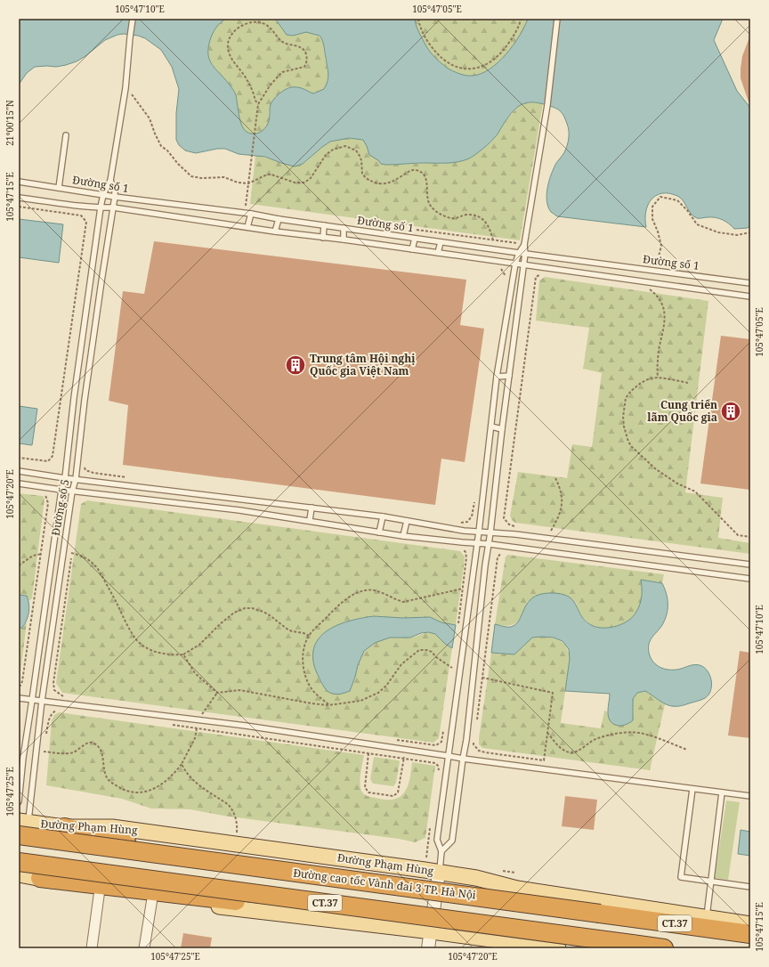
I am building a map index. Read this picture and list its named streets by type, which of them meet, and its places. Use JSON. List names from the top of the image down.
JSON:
{
  "streets": {
    "highway": ["Đường cao tốc Vành đai 3 TP. Hà Nội", "CT.37"],
    "main road": ["Đường Phạm Hùng"],
    "lane": ["Đường số 1", "Đường số 5"]
  },
  "crossings": [
    ["Đường số 1", "Đường số 5"],
    ["Đường số 5", "Đường Phạm Hùng"],
    ["Đường số 5", "Đường cao tốc Vành đai 3 TP. Hà Nội"],
    ["Đường Phạm Hùng", "Đường cao tốc Vành đai 3 TP. Hà Nội"]
  ],
  "places": {
    "building": ["Trung tâm Hội nghị Quốc gia Việt Nam", "Cung triển lãm Quốc gia"]
  },
  "coordinates": [
    "105°47'10\"E",
    "105°47'05\"E",
    "21°00'15\"N",
    "105°47'15\"E",
    "105°47'20\"E",
    "105°47'25\"E"
  ]
}
